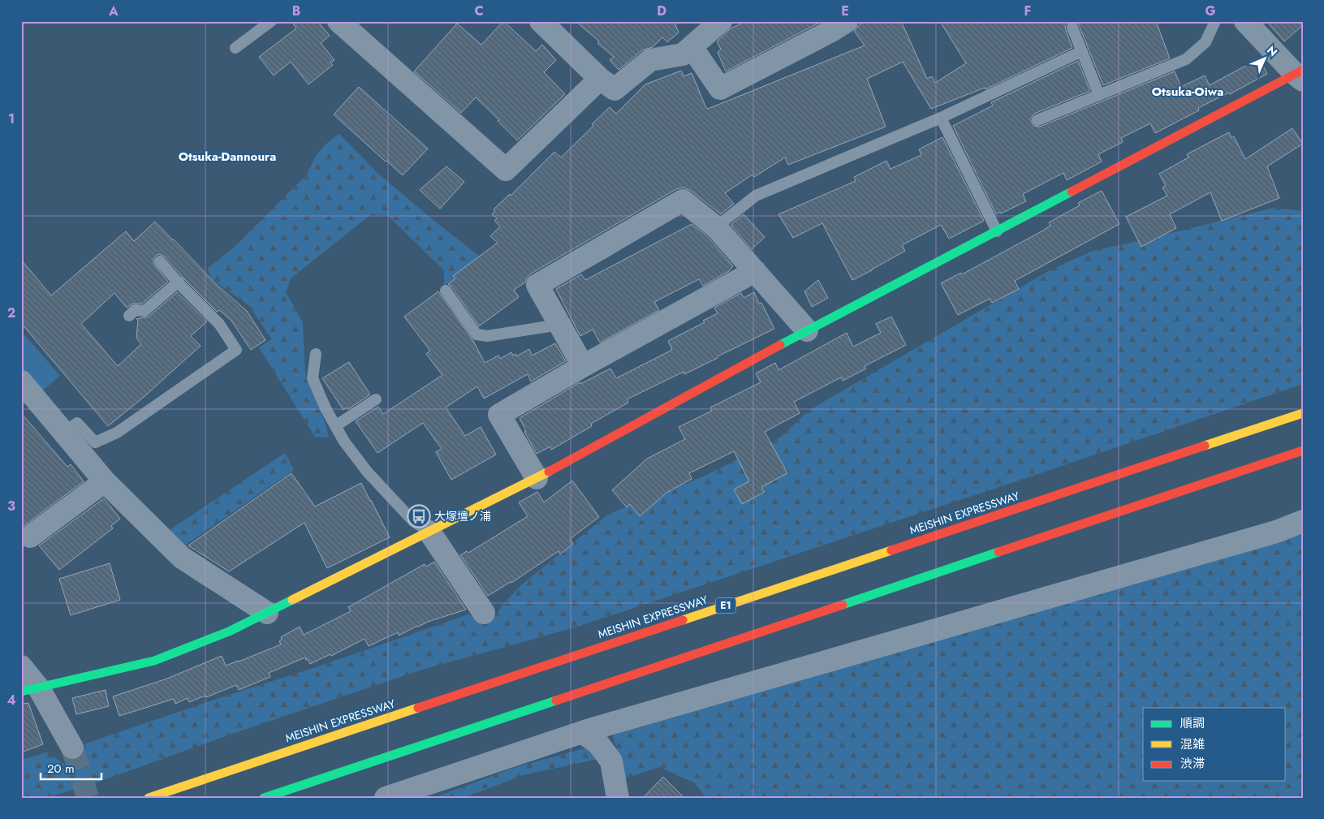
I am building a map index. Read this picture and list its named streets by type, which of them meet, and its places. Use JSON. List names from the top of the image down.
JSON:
{
  "streets": {
    "main road": ["MEISHIN EXPRESSWAY", "E1"]
  },
  "districts": ["Otsuka-Oiwa", "Otsuka-Dannoura"],
  "places": {
    "bus stop": ["大塚壇ノ浦"]
  },
  "legend": ["順調", "混雑", "渋滞"],
  "scale_bar": "20 m",
  "north": "top right",
  "grid": {
    "columns": [
      "A",
      "B",
      "C",
      "D",
      "E",
      "F",
      "G"
    ],
    "rows": [
      "1",
      "2",
      "3",
      "4"
    ]
  }
}
